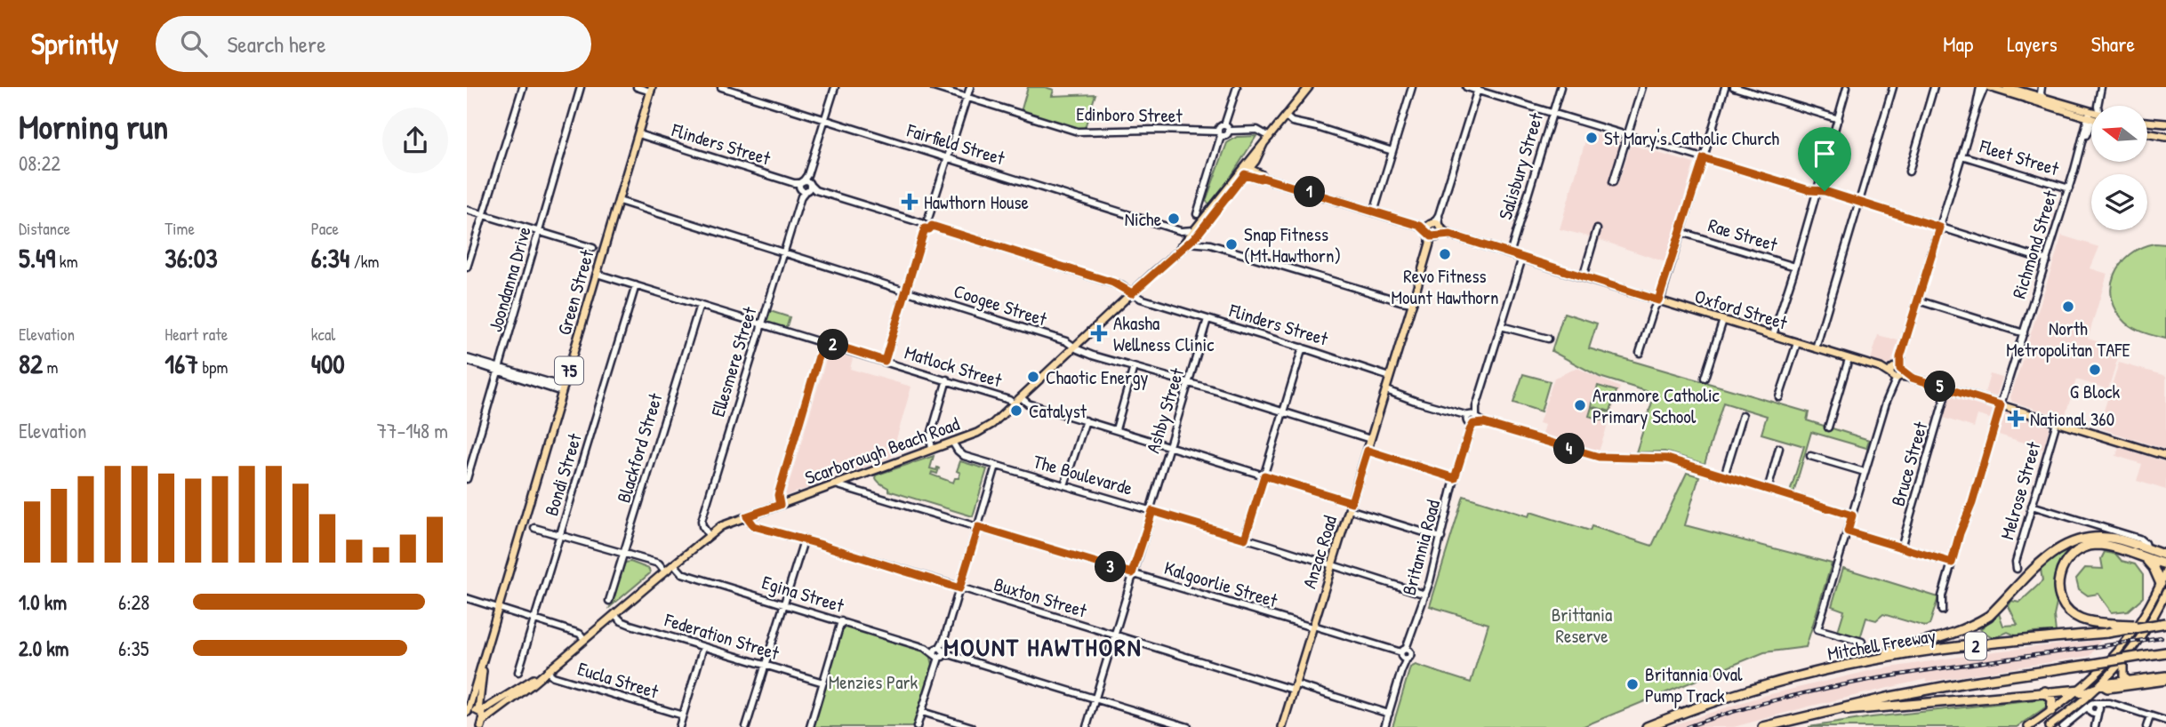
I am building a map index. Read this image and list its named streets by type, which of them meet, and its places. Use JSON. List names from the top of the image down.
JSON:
{
  "streets": {
    "highway": ["Mitchell Freeway", "2"],
    "main road": [
      "Green Street",
      "Oxford Street",
      "75",
      "Scarborough Beach Road",
      "Anzac Road"
    ],
    "street": [
      "Edinboro Street",
      "Flinders Street",
      "Fairfield Street",
      "Fleet Street",
      "Salisbury Street",
      "Rae Street",
      "Richmond Street",
      "Joondanna Drive",
      "Coogee Street",
      "Ellesmere Street",
      "Matlock Street",
      "Ashby Street",
      "Blackford Street",
      "Bruce Street",
      "Bondi Street",
      "The Boulevarde",
      "Melrose Street",
      "Britannia Road",
      "Kalgoorlie Street",
      "Egina Street",
      "Buxton Street",
      "Federation Street",
      "Eucla Street"
    ]
  },
  "crossings": [
    ["Flinders Street", "Green Street"],
    ["Flinders Street", "Ellesmere Street"],
    ["Flinders Street", "Ashby Street"],
    ["Flinders Street", "Scarborough Beach Road"],
    ["Flinders Street", "Anzac Road"],
    ["Fairfield Street", "Ellesmere Street"],
    ["Fairfield Street", "Scarborough Beach Road"],
    ["Fleet Street", "Richmond Street"],
    ["Salisbury Street", "Oxford Street"],
    ["Green Street", "Coogee Street"],
    ["Green Street", "Matlock Street"],
    ["Green Street", "Scarborough Beach Road"],
    ["Coogee Street", "Ellesmere Street"],
    ["Coogee Street", "Ashby Street"],
    ["Coogee Street", "Scarborough Beach Road"],
    ["Coogee Street", "Anzac Road"],
    ["Oxford Street", "Britannia Road"],
    ["Oxford Street", "Anzac Road"],
    ["Ellesmere Street", "Matlock Street"],
    ["Ellesmere Street", "Scarborough Beach Road"],
    ["Matlock Street", "Ashby Street"],
    ["Matlock Street", "Blackford Street"],
    ["Matlock Street", "Scarborough Beach Road"],
    ["Matlock Street", "Bondi Street"],
    ["Matlock Street", "Britannia Road"],
    ["Matlock Street", "Anzac Road"],
    ["Ashby Street", "The Boulevarde"],
    ["Ashby Street", "Kalgoorlie Street"],
    ["Ashby Street", "Egina Street"],
    ["Ashby Street", "Buxton Street"],
    ["Scarborough Beach Road", "The Boulevarde"],
    ["Scarborough Beach Road", "Kalgoorlie Street"],
    ["Scarborough Beach Road", "Egina Street"],
    ["Scarborough Beach Road", "Buxton Street"],
    ["Scarborough Beach Road", "Federation Street"],
    ["Scarborough Beach Road", "Eucla Street"],
    ["The Boulevarde", "Britannia Road"],
    ["The Boulevarde", "Anzac Road"],
    ["Britannia Road", "Kalgoorlie Street"],
    ["Britannia Road", "Buxton Street"],
    ["Anzac Road", "Kalgoorlie Street"],
    ["Anzac Road", "Buxton Street"]
  ],
  "districts": ["MOUNT HAWTHORN"],
  "parks": ["Brittania Reserve", "Menzies Park"],
  "places": {
    "other": [
      "St Mary's Catholic Church",
      "Niche",
      "Snap Fitness (Mt Hawthorn)",
      "Revo Fitness Mount Hawthorn",
      "North Metropolitan TAFE",
      "G Block",
      "Chaotic Energy",
      "Aranmore Catholic Primary School",
      "Catalyst",
      "Britannia Oval Pump Track"
    ],
    "health": ["Hawthorn House", "Akasha Wellness Clinic", "National 360"]
  },
  "north": "left",
  "page": {
    "header": "Sprintly",
    "search": "Search here",
    "nav": ["Map", "Layers", "Share"],
    "heading": ["Morning run", "08:22"],
    "pins": [
      "1",
      "2",
      "5",
      "4",
      "3"
    ],
    "stats": [
      ["Distance", "5.49 km"],
      ["Time", "36:03"],
      ["Pace", "6:34 /km"],
      ["Elevation", "82 m"],
      ["Heart rate", "167 bpm"],
      ["kcal", "400"]
    ],
    "chart": ["Elevation", "77–148 m"],
    "list": [
      {
        "name": "1.0 km",
        "note": "6:28"
      },
      {
        "name": "2.0 km",
        "note": "6:35"
      }
    ]
  }
}
